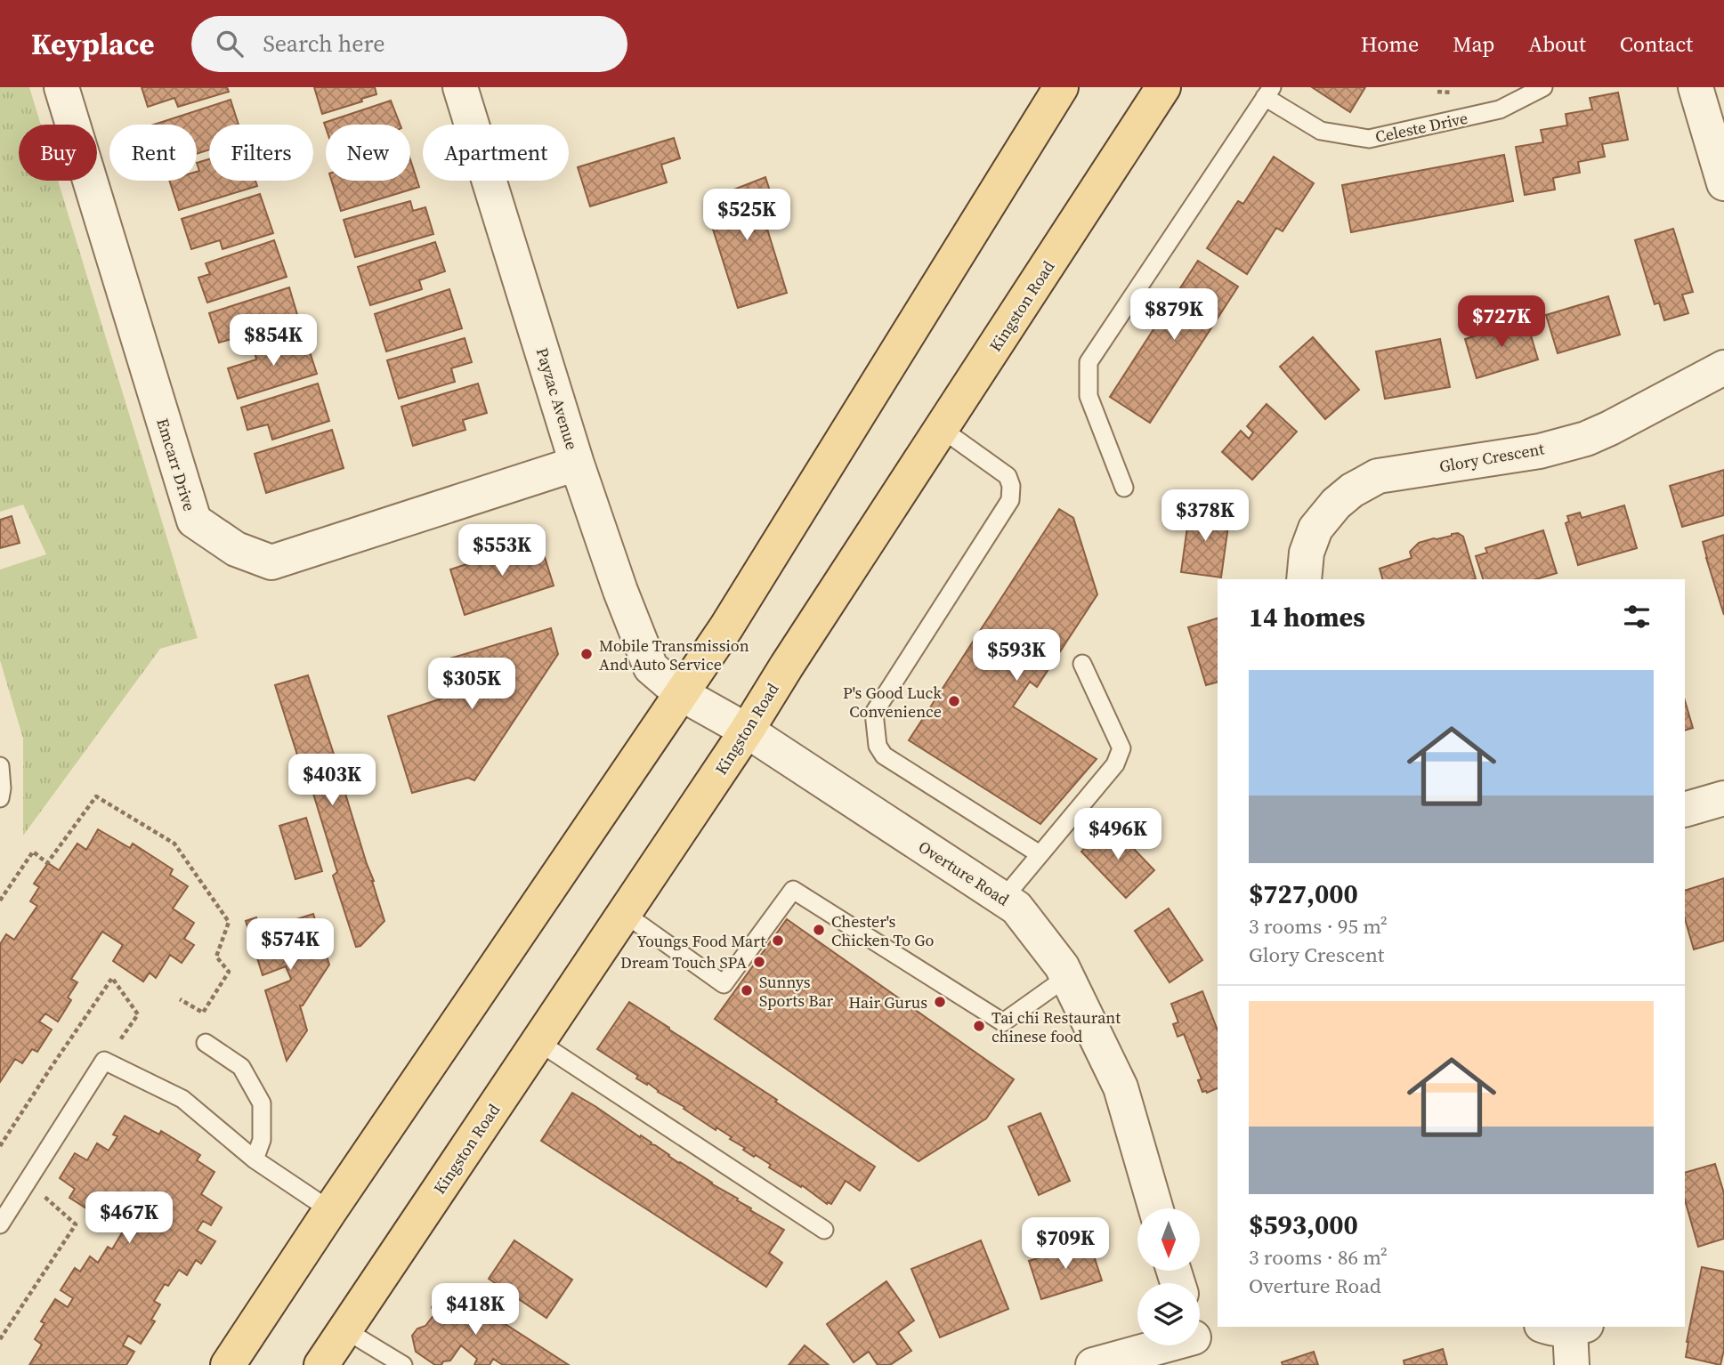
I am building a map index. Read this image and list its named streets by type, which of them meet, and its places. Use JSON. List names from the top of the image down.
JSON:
{
  "streets": {
    "main road": ["Kingston Road"],
    "street": [
      "Payzac Avenue",
      "Glory Crescent",
      "Emcarr Drive",
      "Overture Road"
    ],
    "lane": ["Celeste Drive"]
  },
  "crossings": [
    ["Kingston Road", "Overture Road"],
    ["Payzac Avenue", "Emcarr Drive"],
    ["Payzac Avenue", "Overture Road"]
  ],
  "places": [
    "Mobile Transmission And Auto Service",
    "P's Good Luck Convenience",
    "Chester's Chicken To Go",
    "Youngs Food Mart",
    "Dream Touch SPA",
    "Sunnys Sports Bar",
    "Hair Gurus",
    "Tai chi Restaurant chinese food"
  ],
  "north": "bottom",
  "page": {
    "header": "Keyplace",
    "search": "Search here",
    "nav": [
      "Home",
      "Map",
      "About",
      "Contact"
    ],
    "chip": [
      "Buy",
      "Rent",
      "Filters",
      "New",
      "Apartment"
    ],
    "price": [
      "$525K",
      "$879K",
      "$727K",
      "$854K",
      "$378K",
      "$553K",
      "$593K",
      "$305K",
      "$403K",
      "$496K",
      "$574K",
      "$467K",
      "$709K",
      "$418K"
    ],
    "heading": "14 homes",
    "list": [
      {
        "name": "$727,000",
        "note": "3 rooms · 95 m² · Glory Crescent"
      },
      {
        "name": "$593,000",
        "note": "3 rooms · 86 m² · Overture Road"
      }
    ]
  }
}
